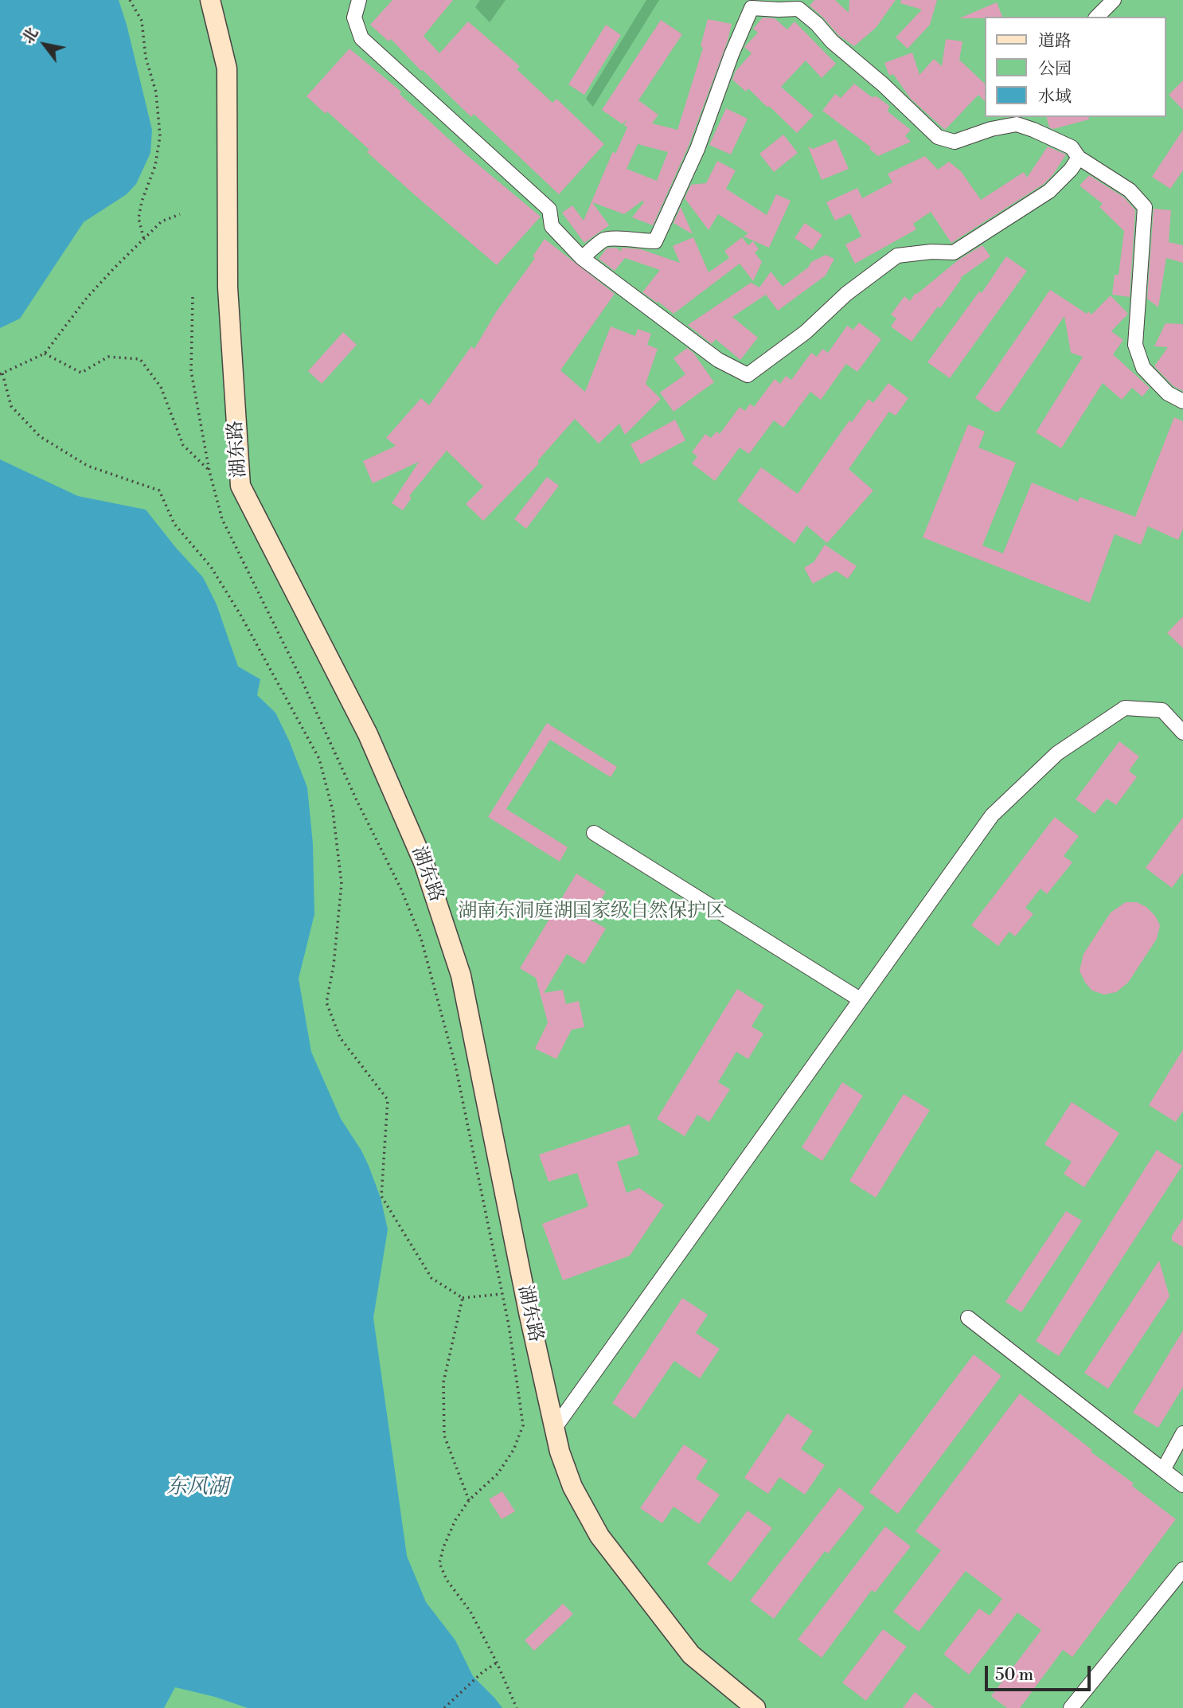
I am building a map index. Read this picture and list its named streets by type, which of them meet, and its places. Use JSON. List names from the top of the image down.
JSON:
{
  "streets": {
    "street": ["湖东路"]
  },
  "water": ["东风湖"],
  "parks": ["湖南东洞庭湖国家级自然保护区"],
  "legend": ["道路", "公园", "水域"],
  "scale_bar": "50 m",
  "north": "top left"
}
